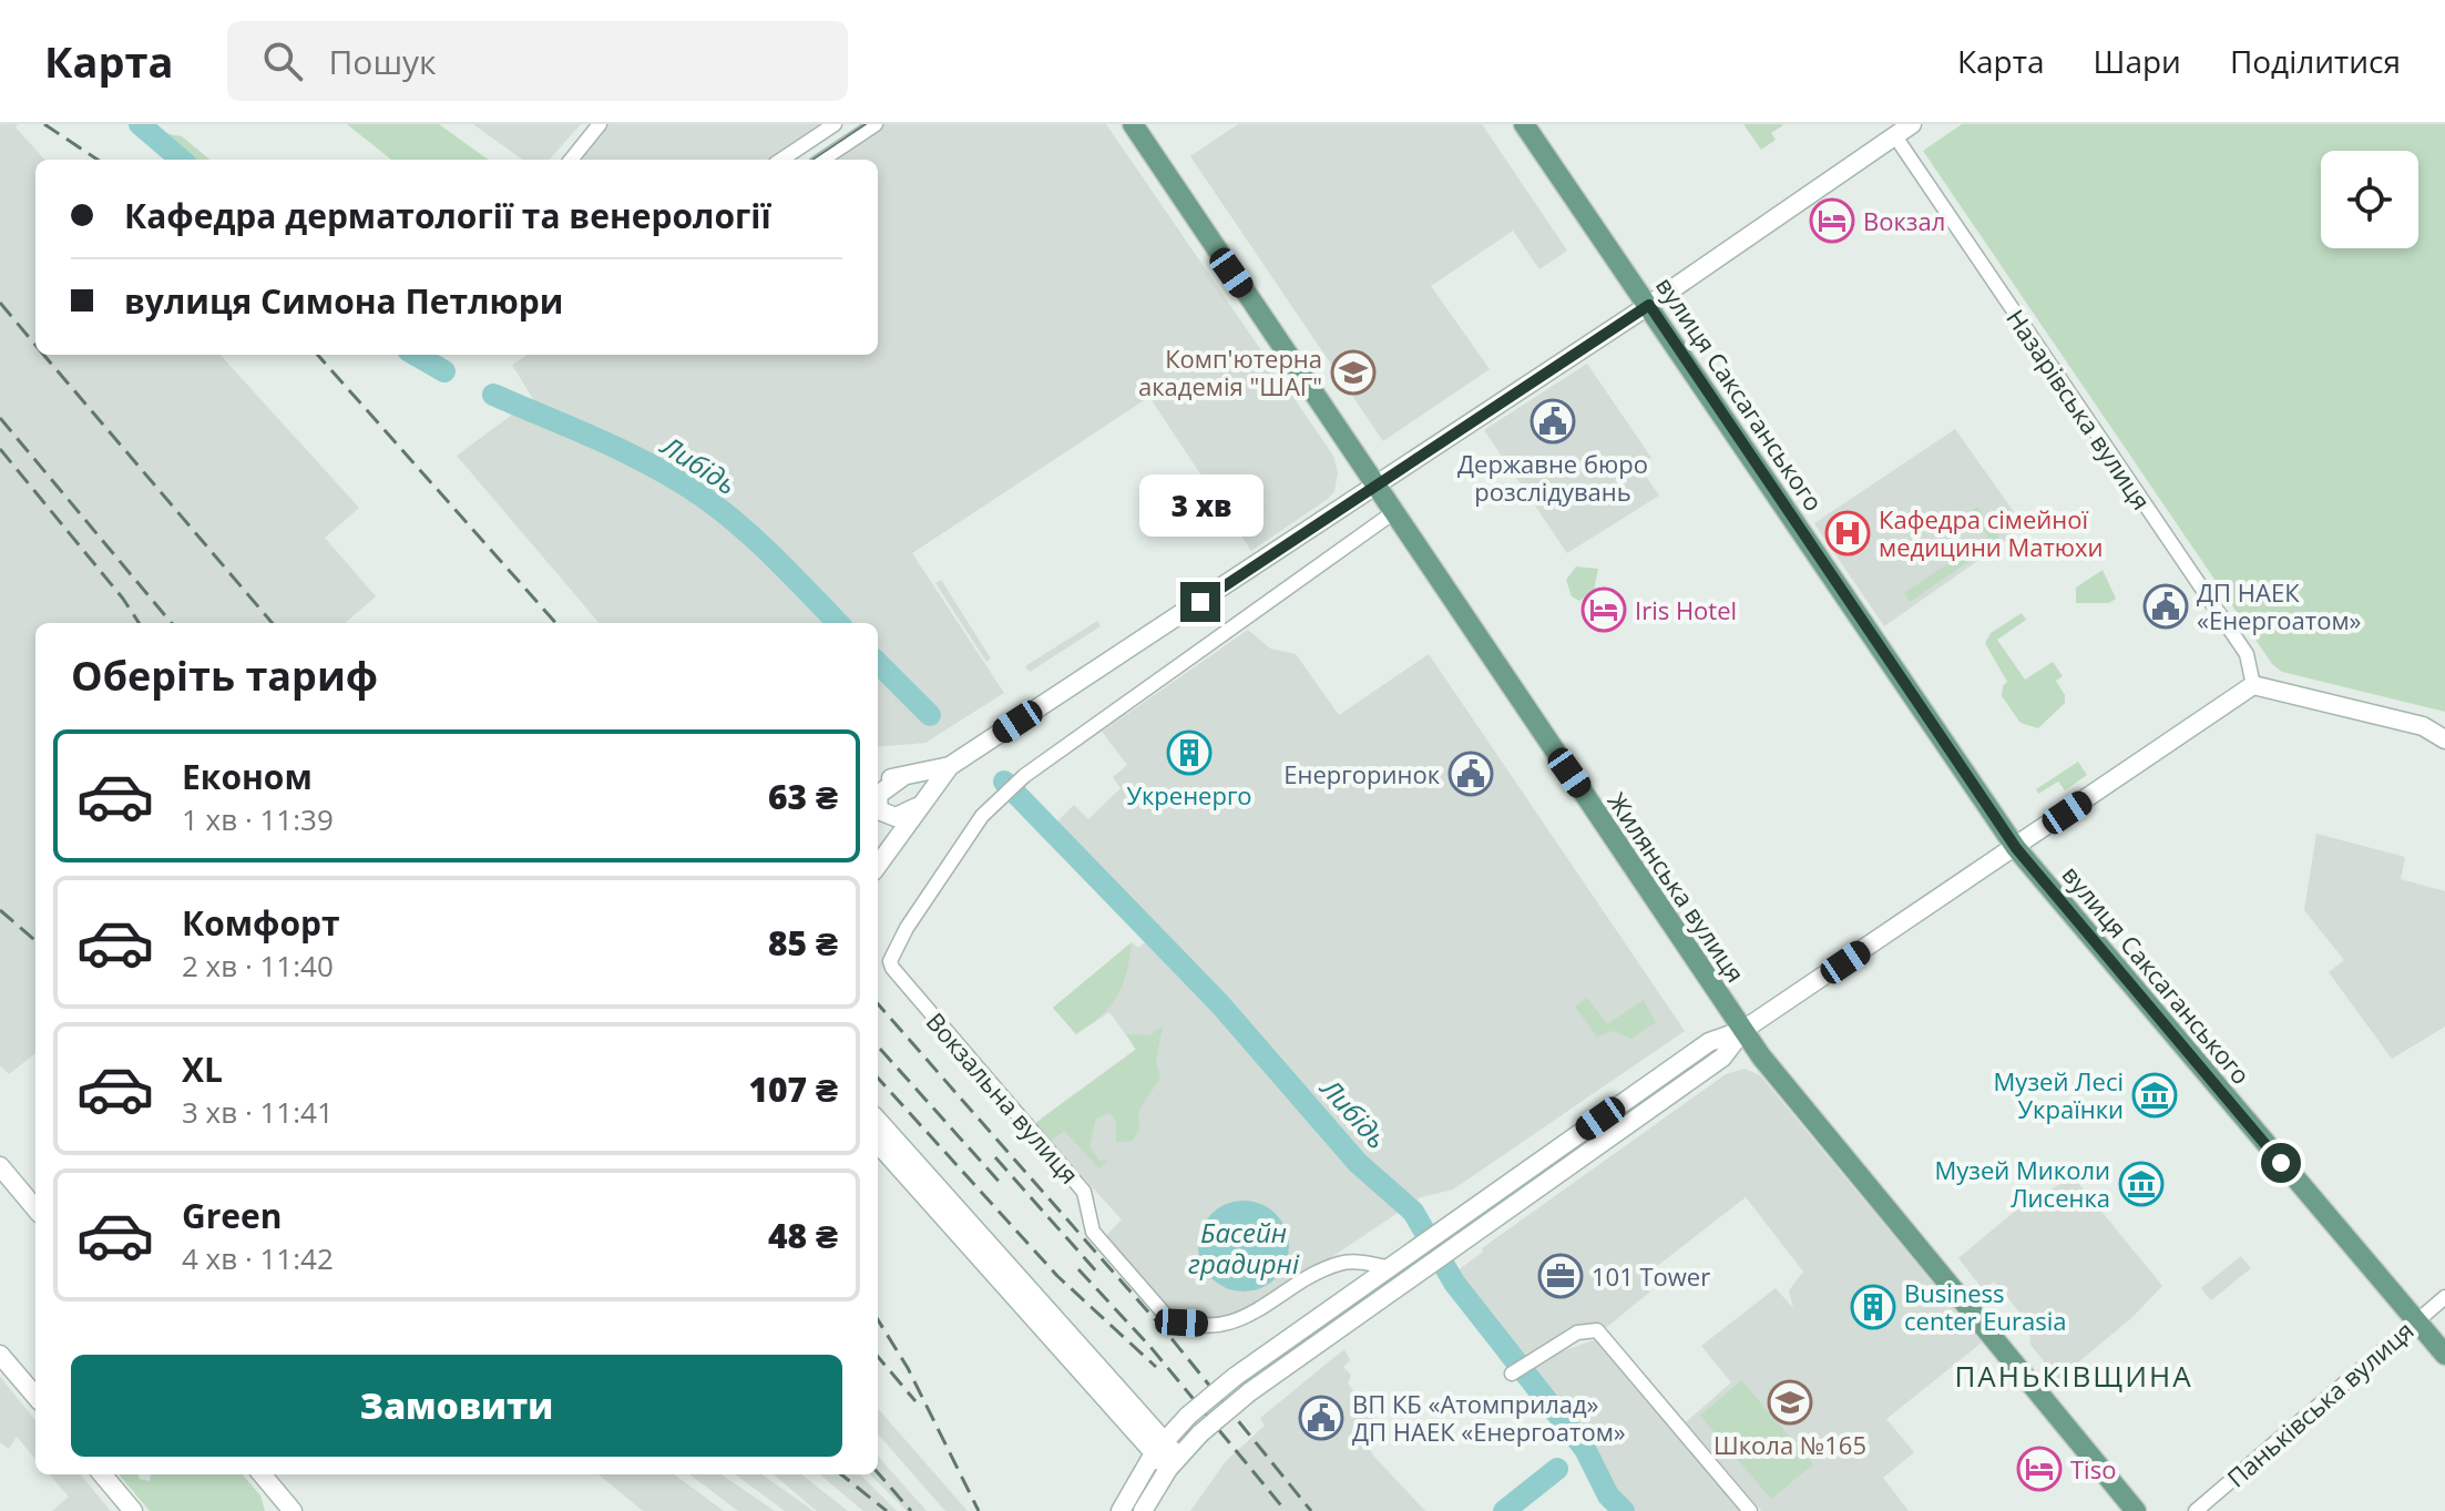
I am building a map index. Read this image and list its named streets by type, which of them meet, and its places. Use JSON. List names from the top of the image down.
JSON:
{
  "streets": {
    "main road": ["вулиця Саксаганського", "Жилянська вулиця"],
    "street": ["Назарівська вулиця", "Вокзальна вулиця", "Паньківська вулиця"]
  },
  "crossings": [
    ["вулиця Саксаганського", "Паньківська вулиця"],
    ["Жилянська вулиця", "Вокзальна вулиця"]
  ],
  "districts": ["ПАНЬКІВЩИНА"],
  "water": ["Либідь", "Басейн градирні"],
  "places": {
    "hotel": ["Вокзал", "Iris Hotel", "Tiso"],
    "school or university": ["Комп'ютерна академія \"ШАГ\"", "Школа №165"],
    "public building": [
      "Державне бюро розслідувань",
      "ДП НАЕК «Енергоатом»",
      "Енергоринок",
      "ВП КБ «Атомприлад» ДП НАЕК «Енергоатом»"
    ],
    "hospital": ["Кафедра сімейної медицини Матюхи"],
    "building": ["Укренерго", "Business center Eurasia"],
    "museum": ["Музей Лесі Українки", "Музей Миколи Лисенка"],
    "office": ["101 Tower"]
  },
  "page": {
    "header": "Карта",
    "search": "Пошук",
    "nav": ["Карта", "Шари", "Поділитися"],
    "banner": ["Кафедра дерматології та венерології", "вулиця Симона Петлюри"],
    "bubble": "3 хв",
    "heading": "Оберіть тариф",
    "list": [
      {
        "name": "Економ",
        "note": "1 хв · 11:39",
        "value": "63 ₴"
      },
      {
        "name": "Комфорт",
        "note": "2 хв · 11:40",
        "value": "85 ₴"
      },
      {
        "name": "XL",
        "note": "3 хв · 11:41",
        "value": "107 ₴"
      },
      {
        "name": "Green",
        "note": "4 хв · 11:42",
        "value": "48 ₴"
      }
    ],
    "buttons": "Замовити"
  }
}
